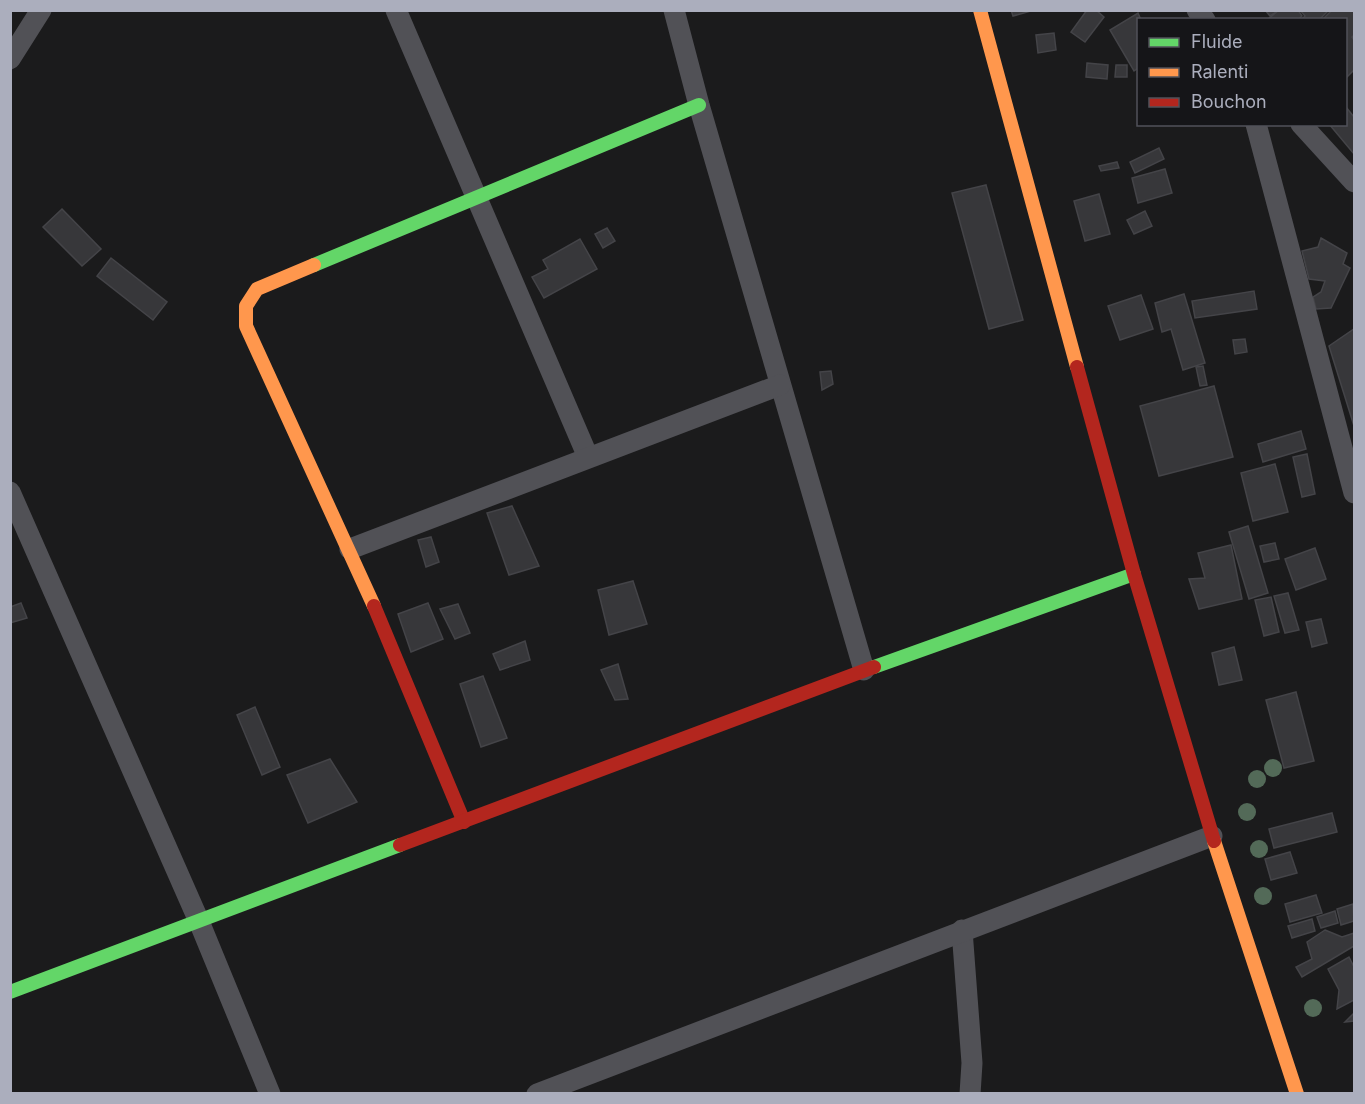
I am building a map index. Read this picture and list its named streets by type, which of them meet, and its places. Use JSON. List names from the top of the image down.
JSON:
{
  "legend": ["Fluide", "Ralenti", "Bouchon"]
}
